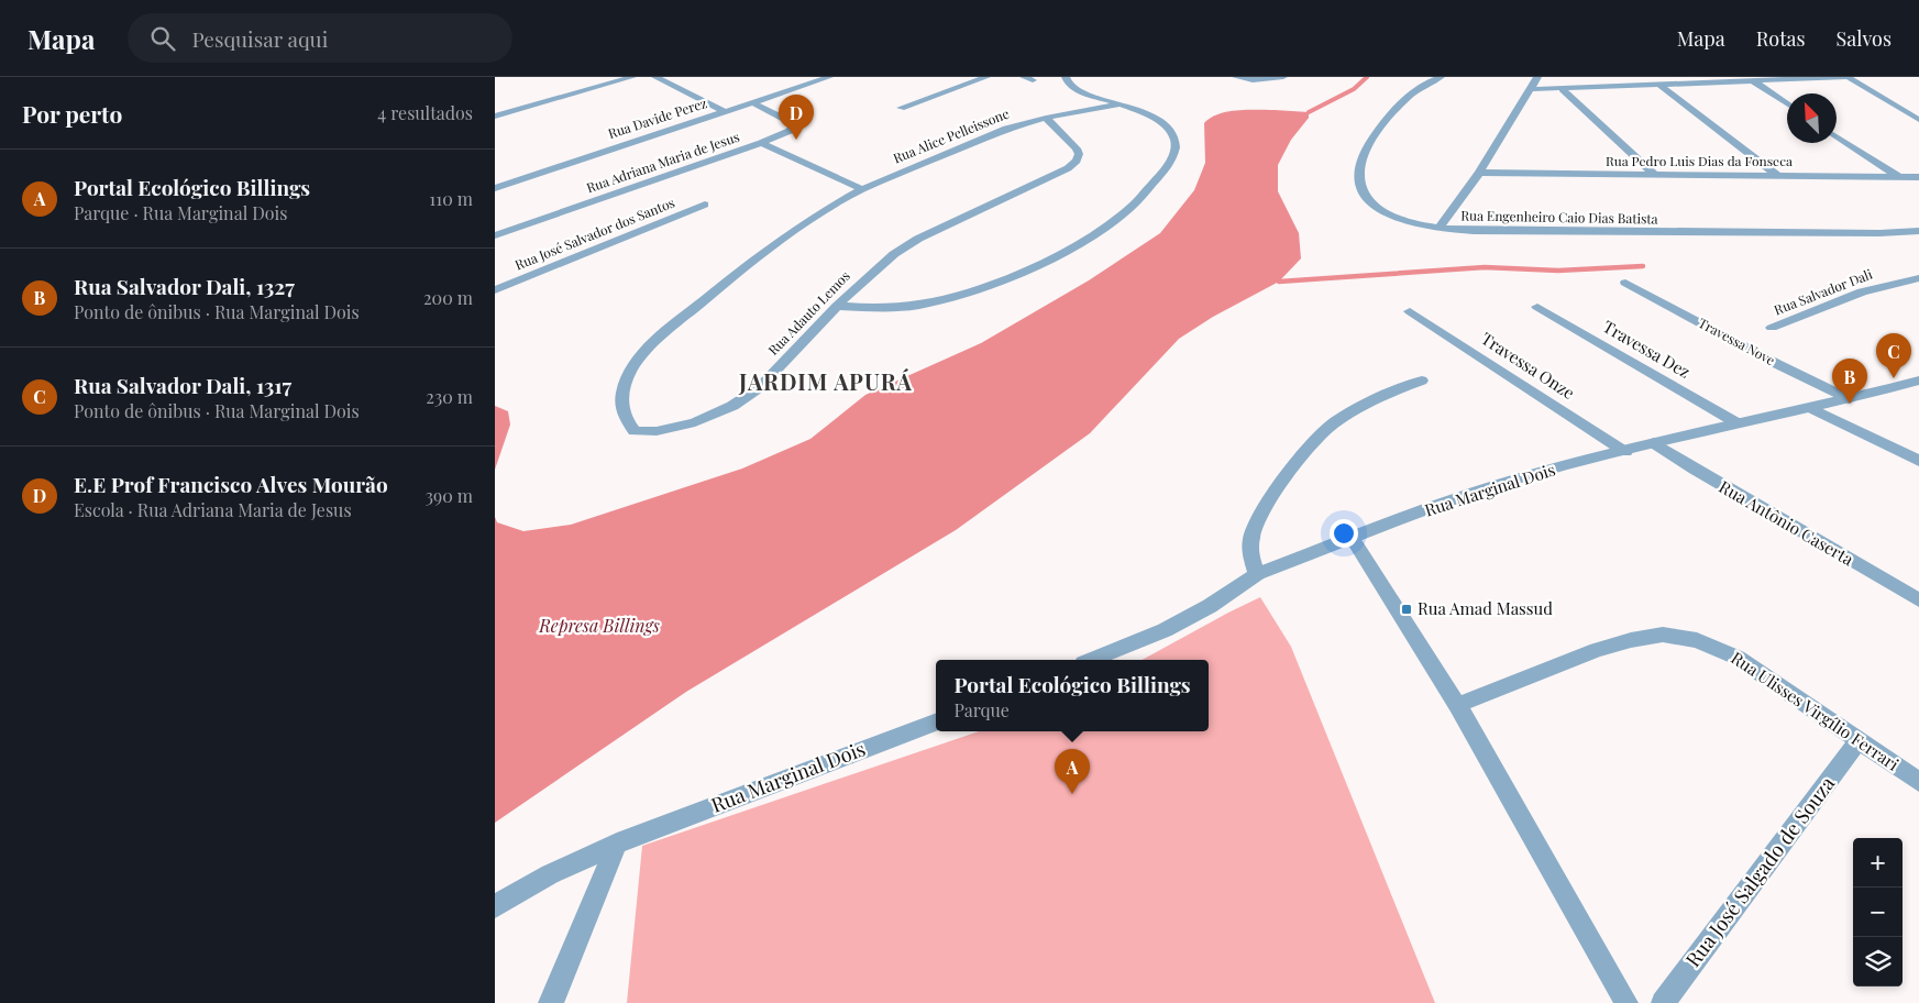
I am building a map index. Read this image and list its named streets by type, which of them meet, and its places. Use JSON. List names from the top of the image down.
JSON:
{
  "streets": {
    "street": [
      "Rua Davide Perez",
      "Rua Alice Pelleissone",
      "Rua Pedro Luis Dias da Fonseca",
      "Rua Adriana Maria de Jesus",
      "Rua Engenheiro Caio Dias Batista",
      "Rua José Salvador dos Santos",
      "Rua Salvador Dali",
      "Rua Adauto Lemos",
      "Travessa Nove",
      "Travessa Dez",
      "Travessa Onze",
      "Rua Marginal Dois",
      "Rua Antônio Caserta",
      "Rua Ulisses Virgílio Ferrari",
      "Rua José Salgado de Souza"
    ]
  },
  "crossings": [
    ["Rua Davide Perez", "Rua Adriana Maria de Jesus"],
    ["Rua Alice Pelleissone", "Rua Adauto Lemos"],
    ["Travessa Nove", "Rua Marginal Dois"],
    ["Travessa Dez", "Rua Marginal Dois"],
    ["Travessa Onze", "Rua Marginal Dois"],
    ["Rua Marginal Dois", "Rua Antônio Caserta"],
    ["Rua Ulisses Virgílio Ferrari", "Rua José Salgado de Souza"]
  ],
  "districts": ["JARDIM APURÁ"],
  "water": ["Represa Billings"],
  "places": {
    "transit": ["Rua Amad Massud"]
  },
  "north": "top left",
  "page": {
    "header": "Mapa",
    "search": "Pesquisar aqui",
    "nav": ["Mapa", "Rotas", "Salvos"],
    "heading": ["Por perto", "4 resultados"],
    "pins": [
      "D",
      "C",
      "B",
      "A"
    ],
    "list": [
      {
        "mark": "A",
        "name": "Portal Ecológico Billings",
        "note": "Parque · Rua Marginal Dois",
        "value": "110 m"
      },
      {
        "mark": "B",
        "name": "Rua Salvador Dali, 1327",
        "note": "Ponto de ônibus · Rua Marginal Dois",
        "value": "200 m"
      },
      {
        "mark": "C",
        "name": "Rua Salvador Dali, 1317",
        "note": "Ponto de ônibus · Rua Marginal Dois",
        "value": "230 m"
      },
      {
        "mark": "D",
        "name": "E.E Prof Francisco Alves Mourão",
        "note": "Escola · Rua Adriana Maria de Jesus",
        "value": "390 m"
      }
    ],
    "popup": ["Portal Ecológico Billings", "Parque"],
    "map_buttons": ["+", "−"]
  }
}
